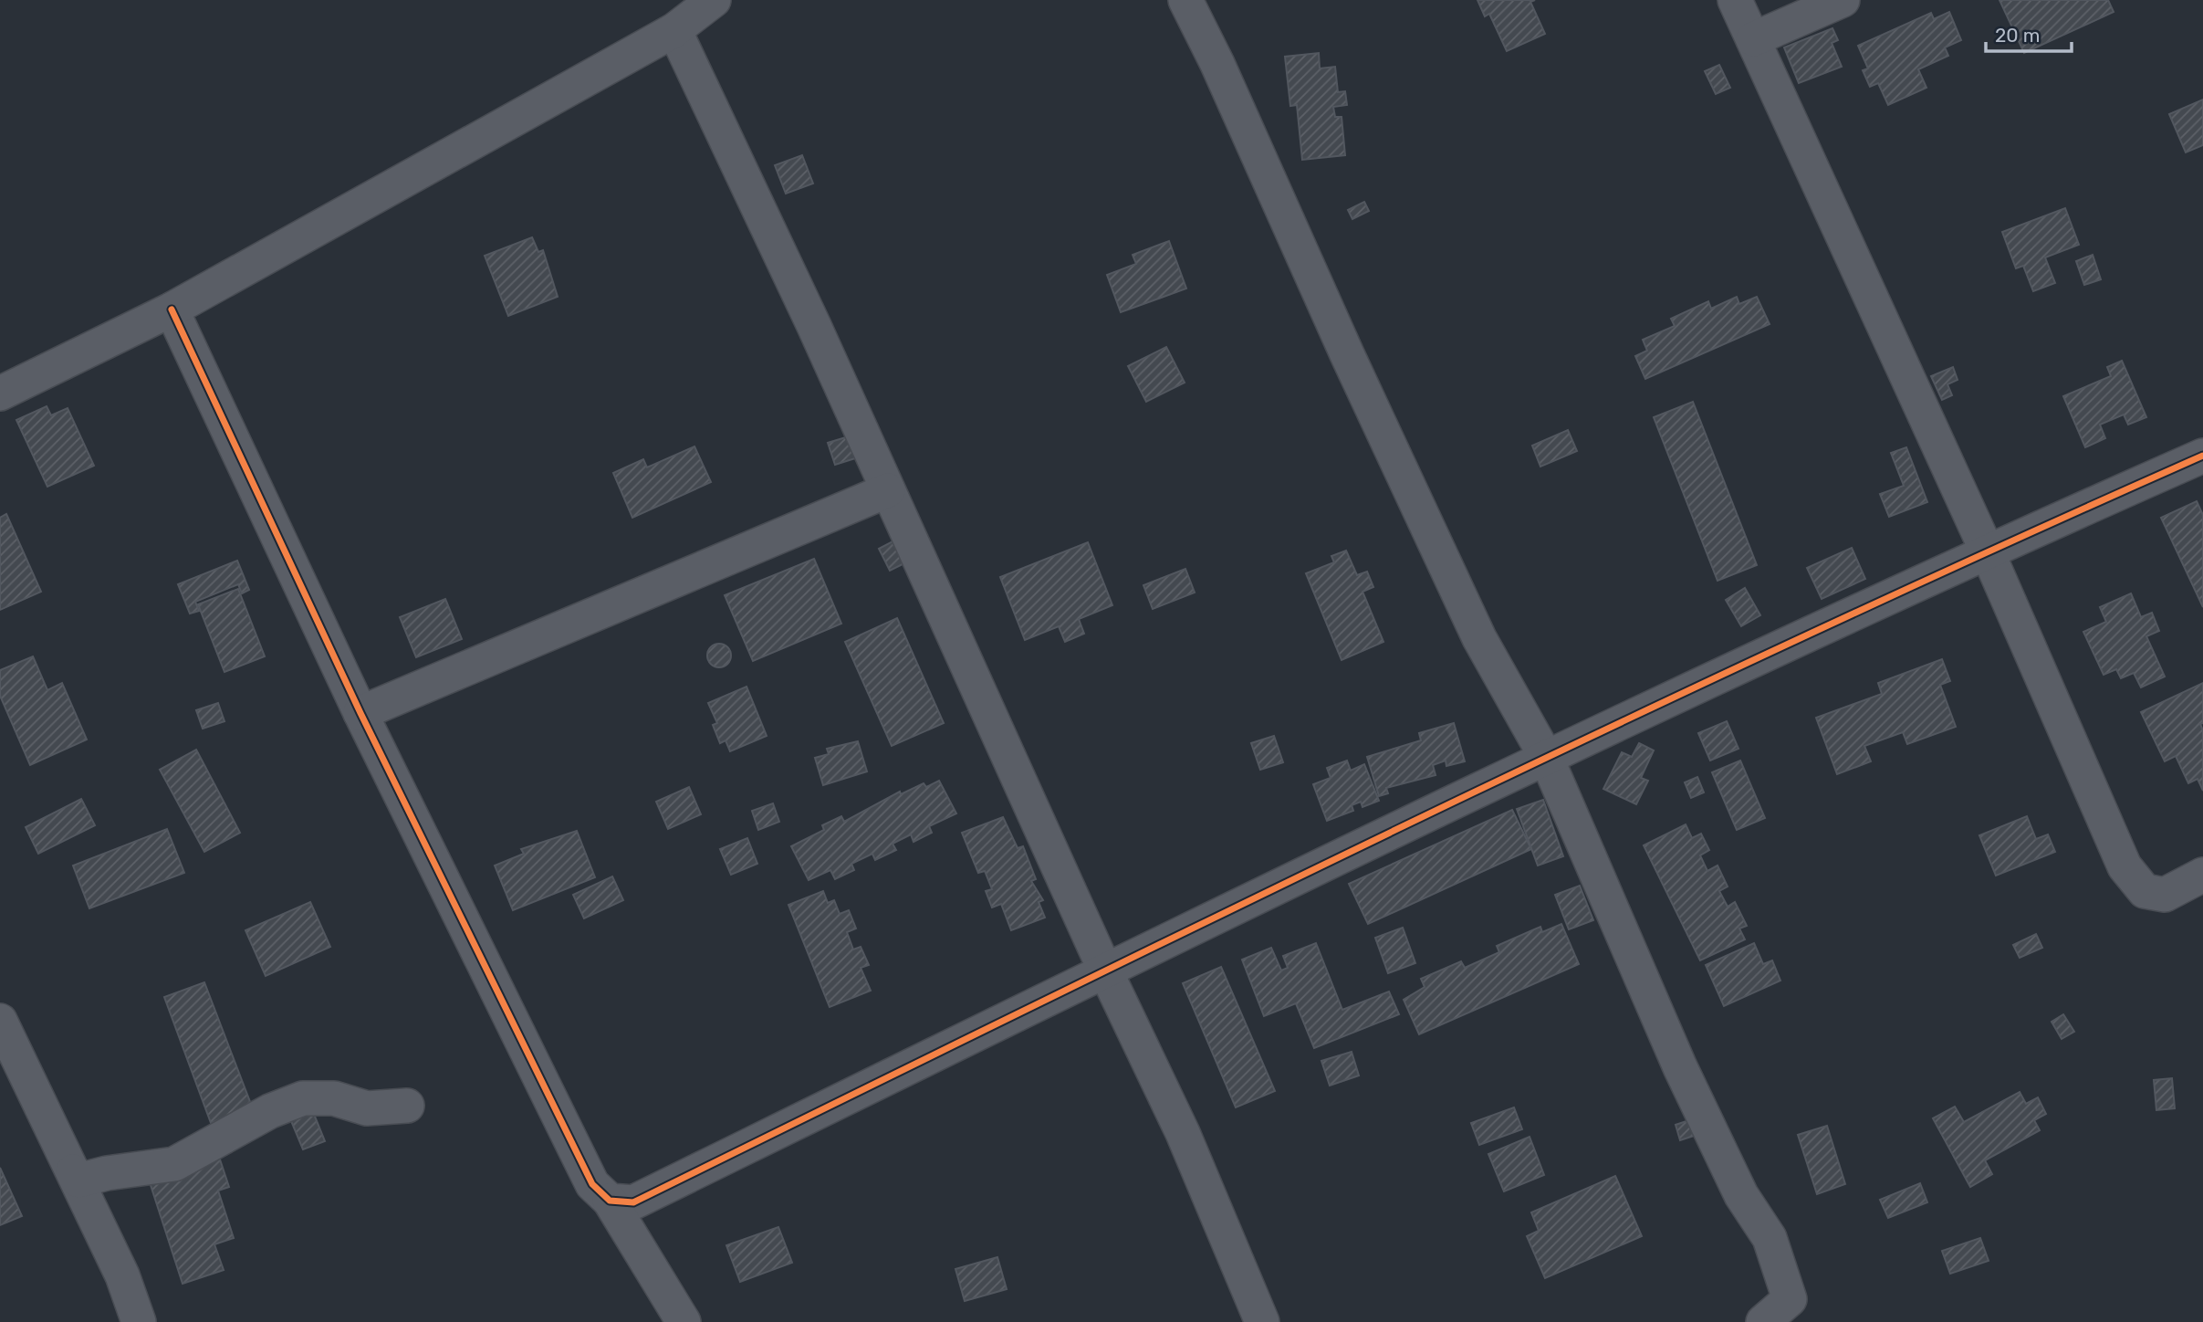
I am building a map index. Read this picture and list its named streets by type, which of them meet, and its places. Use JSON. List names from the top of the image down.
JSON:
{
  "scale_bar": "20 m"
}
